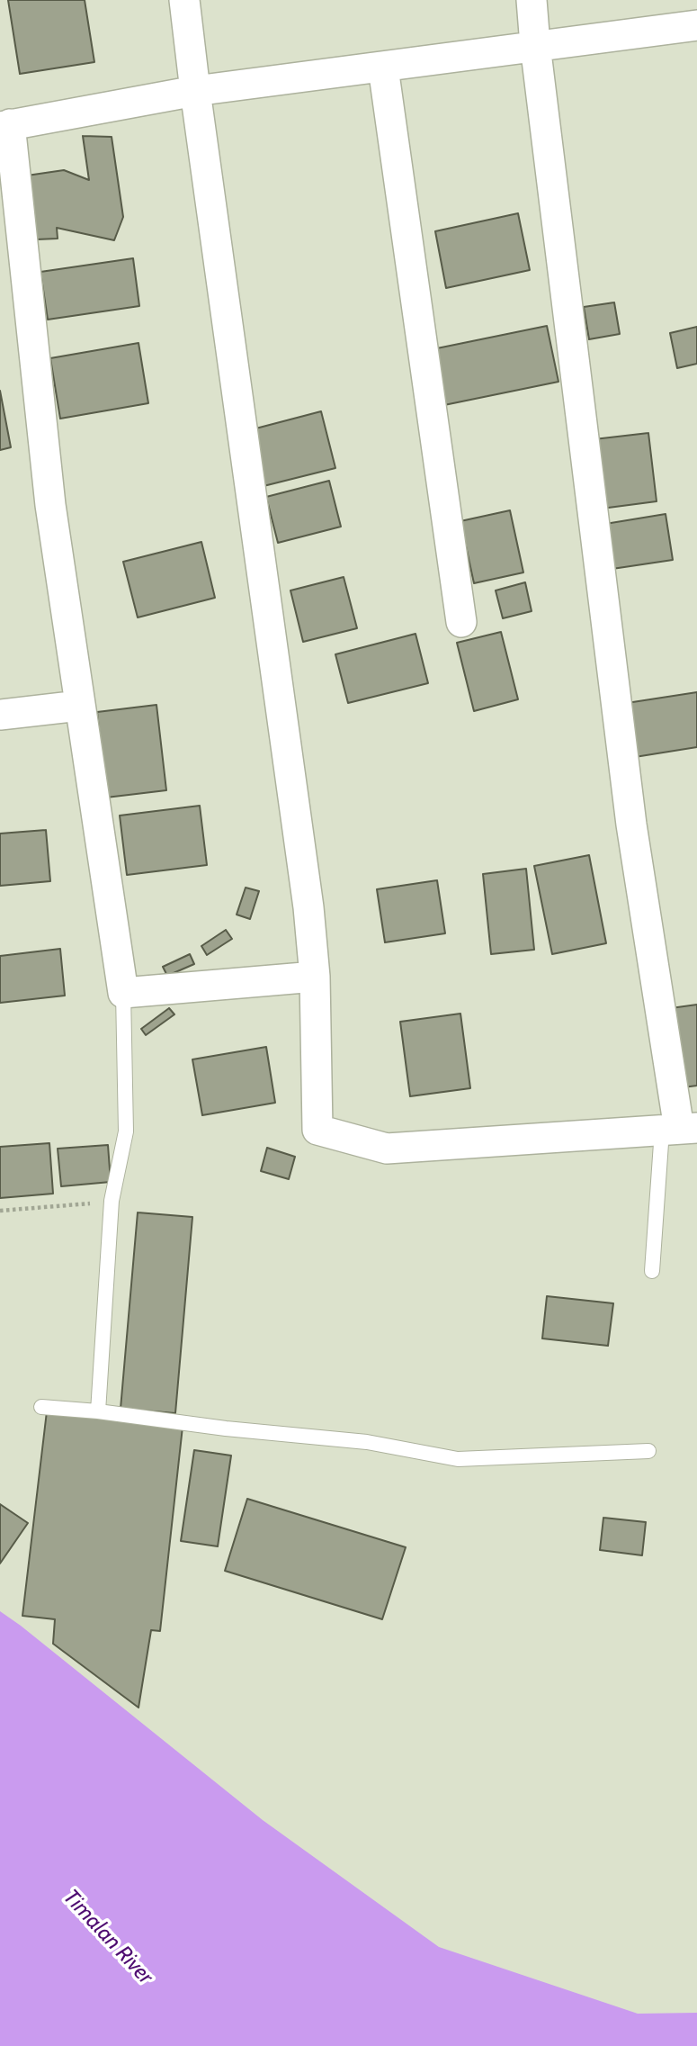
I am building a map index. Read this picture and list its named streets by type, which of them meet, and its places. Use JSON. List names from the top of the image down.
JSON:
{
  "water": ["Timalan River"]
}
